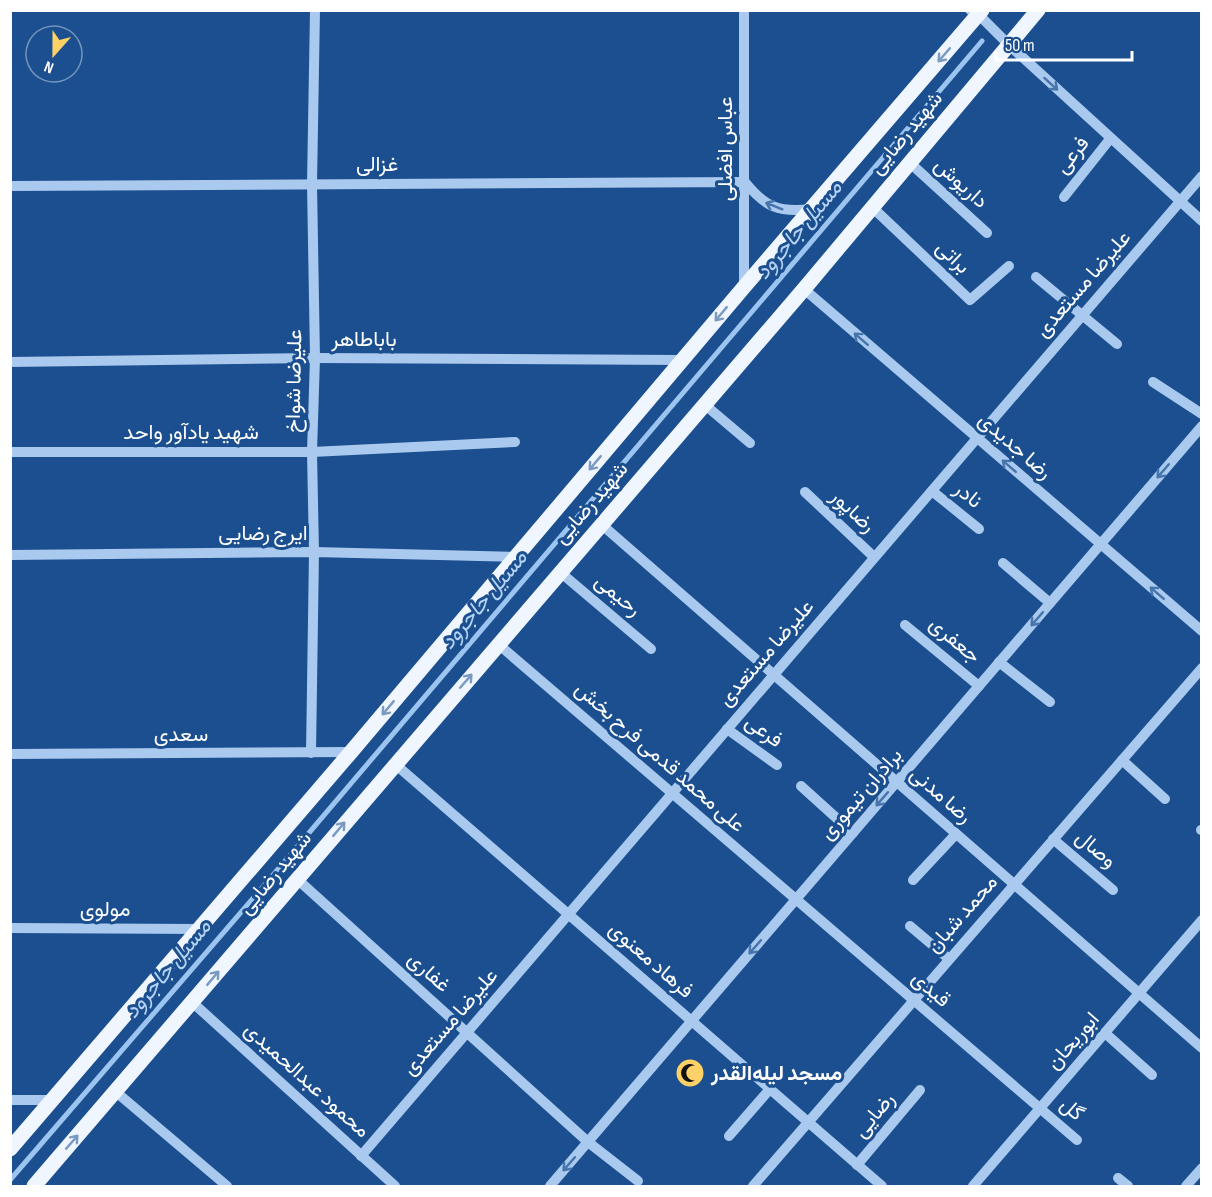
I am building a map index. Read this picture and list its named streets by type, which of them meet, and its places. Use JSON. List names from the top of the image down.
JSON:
{
  "streets": {
    "main road": ["شهید رضایی"],
    "street": [
      "عباس افضلی",
      "فرعی",
      "غزالی",
      "داریوش",
      "براتی",
      "علیرضا مستعدی",
      "باباطاهر",
      "علیرضا شواخ",
      "شهید یادآور واحد",
      "رضا جدیدی",
      "نادر",
      "رضاپور",
      "ایرج رضایی",
      "رحیمی",
      "جعفری",
      "سعدی",
      "علی محمد قدمی فرح بخش",
      "برادران تیموری",
      "رضا مدنی",
      "وصال",
      "مولوی",
      "محمد شبان",
      "فرهاد معنوی",
      "غفاری",
      "قیدی",
      "ابوریحان",
      "محمود عبدالحمیدی",
      "گل",
      "رضایی"
    ]
  },
  "crossings": [
    ["شهید رضایی", "عباس افضلی"],
    ["شهید رضایی", "داریوش"],
    ["شهید رضایی", "براتی"],
    ["شهید رضایی", "باباطاهر"],
    ["شهید رضایی", "رضا جدیدی"],
    ["شهید رضایی", "ایرج رضایی"],
    ["شهید رضایی", "رحیمی"],
    ["شهید رضایی", "سعدی"],
    ["شهید رضایی", "علی محمد قدمی فرح بخش"],
    ["شهید رضایی", "رضا مدنی"],
    ["شهید رضایی", "مولوی"],
    ["شهید رضایی", "فرهاد معنوی"],
    ["شهید رضایی", "غفاری"],
    ["شهید رضایی", "محمود عبدالحمیدی"],
    ["عباس افضلی", "غزالی"],
    ["فرعی", "علیرضا مستعدی"],
    ["غزالی", "علیرضا شواخ"],
    ["علیرضا مستعدی", "رضا جدیدی"],
    ["علیرضا مستعدی", "نادر"],
    ["علیرضا مستعدی", "رضاپور"],
    ["علیرضا مستعدی", "علی محمد قدمی فرح بخش"],
    ["علیرضا مستعدی", "رضا مدنی"],
    ["علیرضا مستعدی", "فرهاد معنوی"],
    ["علیرضا مستعدی", "غفاری"],
    ["علیرضا مستعدی", "محمود عبدالحمیدی"],
    ["باباطاهر", "علیرضا شواخ"],
    ["علیرضا شواخ", "شهید یادآور واحد"],
    ["علیرضا شواخ", "ایرج رضایی"],
    ["علیرضا شواخ", "سعدی"],
    ["رضا جدیدی", "برادران تیموری"],
    ["جعفری", "برادران تیموری"],
    ["علی محمد قدمی فرح بخش", "برادران تیموری"],
    ["علی محمد قدمی فرح بخش", "قیدی"],
    ["برادران تیموری", "رضا مدنی"],
    ["برادران تیموری", "فرهاد معنوی"],
    ["برادران تیموری", "غفاری"],
    ["برادران تیموری", "قیدی"],
    ["رضا مدنی", "محمد شبان"],
    ["رضا مدنی", "ابوریحان"],
    ["وصال", "محمد شبان"],
    ["محمد شبان", "فرهاد معنوی"],
    ["محمد شبان", "قیدی"],
    ["فرهاد معنوی", "رضایی"],
    ["قیدی", "ابوریحان"],
    ["قیدی", "گل"],
    ["ابوریحان", "گل"]
  ],
  "one_way": ["رضا جدیدی", "برادران تیموری"],
  "water": ["مسیل جاجرود"],
  "places": {
    "mosque": ["مسجد لیله‌القدر"]
  },
  "scale_bar": "50 m",
  "north": "bottom"
}
